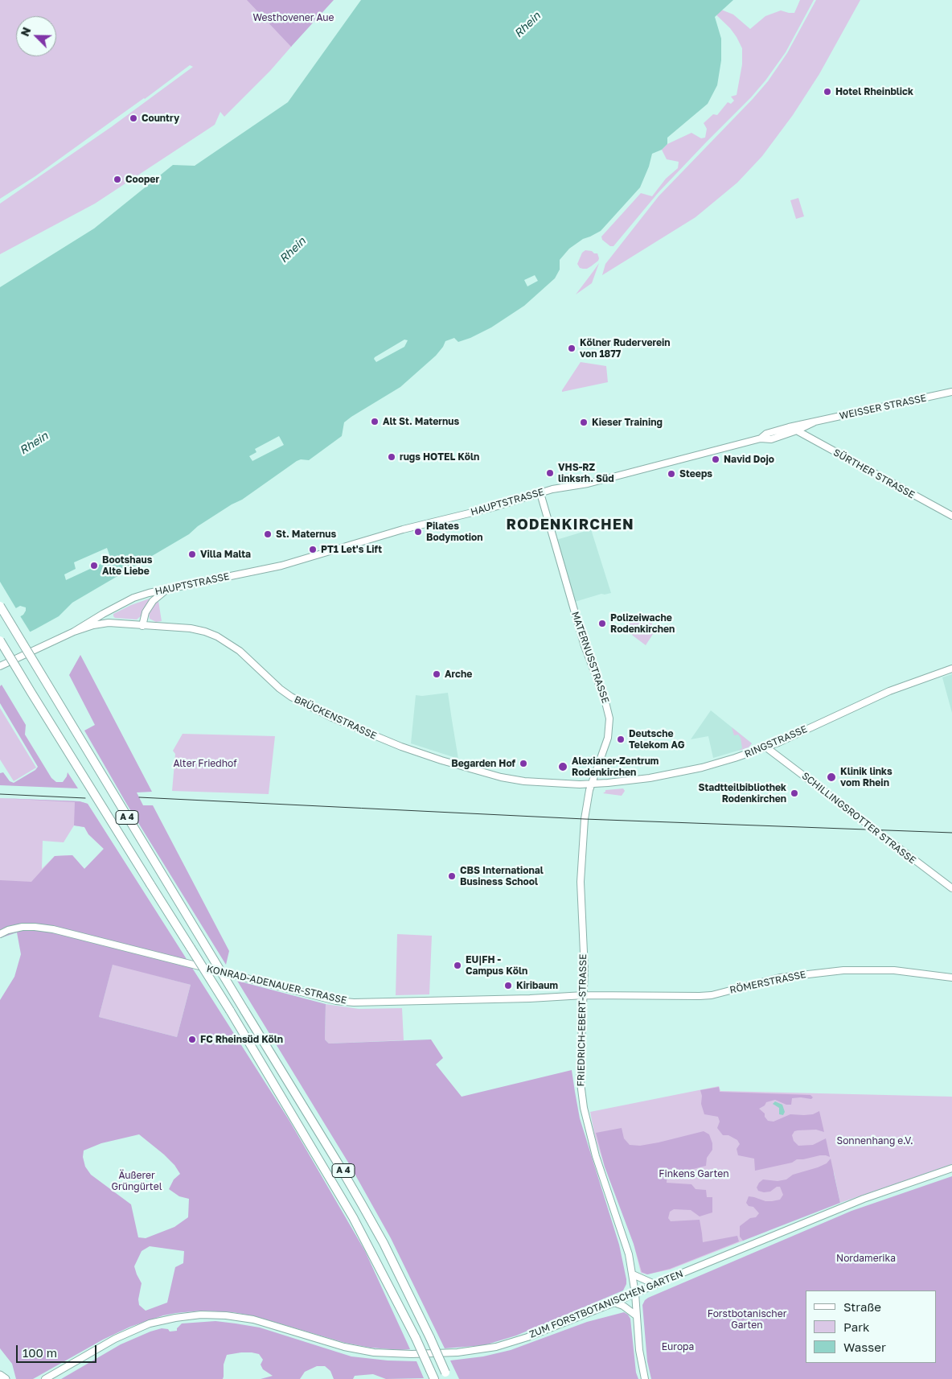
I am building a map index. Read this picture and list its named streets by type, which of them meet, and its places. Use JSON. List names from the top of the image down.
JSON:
{
  "streets": {
    "highway": ["A 4"],
    "street": [
      "WEISSER STRASSE",
      "SÜRTHER STRASSE",
      "HAUPTSTRASSE",
      "MATERNUSSTRASSE",
      "BRÜCKENSTRASSE",
      "RINGSTRASSE",
      "SCHILLINGSROTTER STRASSE",
      "RÖMERSTRASSE",
      "KONRAD-ADENAUER-STRASSE",
      "FRIEDRICH-EBERT-STRASSE",
      "ZUM FORSTBOTANISCHEN GARTEN"
    ]
  },
  "crossings": [
    ["WEISSER STRASSE", "SÜRTHER STRASSE"],
    ["WEISSER STRASSE", "HAUPTSTRASSE"],
    ["SÜRTHER STRASSE", "HAUPTSTRASSE"],
    ["HAUPTSTRASSE", "MATERNUSSTRASSE"],
    ["HAUPTSTRASSE", "BRÜCKENSTRASSE"],
    ["MATERNUSSTRASSE", "BRÜCKENSTRASSE"],
    ["MATERNUSSTRASSE", "RINGSTRASSE"],
    ["MATERNUSSTRASSE", "FRIEDRICH-EBERT-STRASSE"],
    ["BRÜCKENSTRASSE", "RINGSTRASSE"],
    ["RINGSTRASSE", "SCHILLINGSROTTER STRASSE"],
    ["RÖMERSTRASSE", "KONRAD-ADENAUER-STRASSE"],
    ["RÖMERSTRASSE", "FRIEDRICH-EBERT-STRASSE"],
    ["KONRAD-ADENAUER-STRASSE", "FRIEDRICH-EBERT-STRASSE"],
    ["FRIEDRICH-EBERT-STRASSE", "ZUM FORSTBOTANISCHEN GARTEN"]
  ],
  "districts": ["RODENKIRCHEN"],
  "water": ["Rhein"],
  "parks": [
    "Westhovener Aue",
    "Alter Friedhof",
    "Sonnenhang e.V.",
    "Finkens Garten",
    "Äußerer Grüngürtel",
    "Nordamerika",
    "Forstbotanischer Garten",
    "Europa"
  ],
  "places": [
    "Hotel Rheinblick",
    "Country",
    "Cooper",
    "Kölner Ruderverein von 1877",
    "Alt St. Maternus",
    "Kieser Training",
    "rugs HOTEL Köln",
    "Navid Dojo",
    "VHS-RZ linksrh. Süd",
    "Steeps",
    "Pilates Bodymotion",
    "St. Maternus",
    "PT1 Let's Lift",
    "Villa Malta",
    "Bootshaus Alte Liebe",
    "Polizeiwache Rodenkirchen",
    "Arche",
    "Deutsche Telekom AG",
    "Begarden Hof",
    "Alexianer-Zentrum Rodenkirchen",
    "Klinik links vom Rhein",
    "Stadtteilbibliothek Rodenkirchen",
    "CBS International Business School",
    "EU|FH - Campus Köln",
    "Kiribaum",
    "FC Rheinsüd Köln"
  ],
  "legend": ["Straße", "Park", "Wasser"],
  "scale_bar": "100 m",
  "north": "top left"
}
